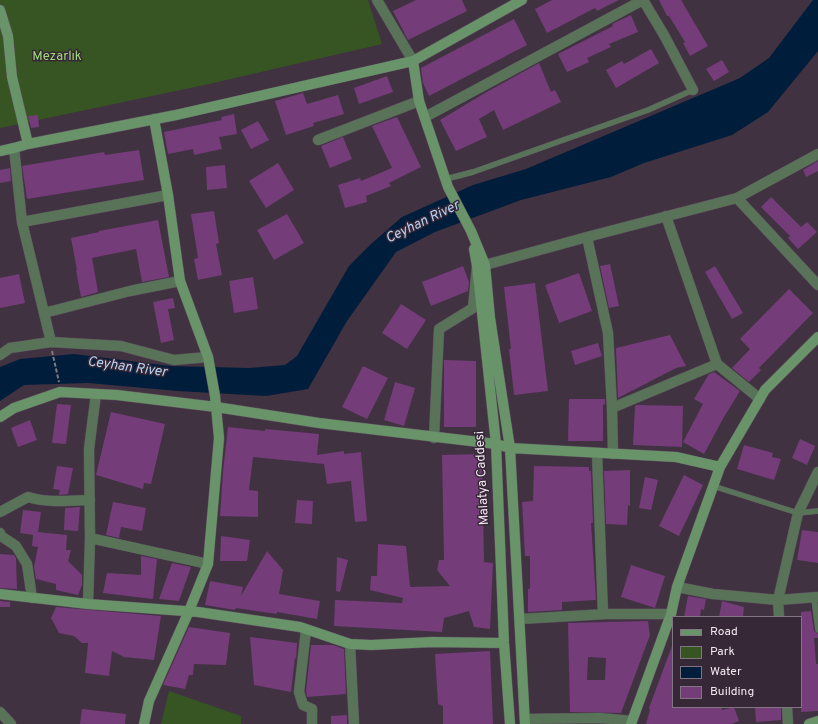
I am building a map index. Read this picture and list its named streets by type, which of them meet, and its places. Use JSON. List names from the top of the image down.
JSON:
{
  "streets": {
    "street": ["Malatya Caddesi"]
  },
  "water": ["Ceyhan River"],
  "parks": ["Mezarlık"],
  "legend": [
    "Road",
    "Park",
    "Water",
    "Building"
  ]
}
